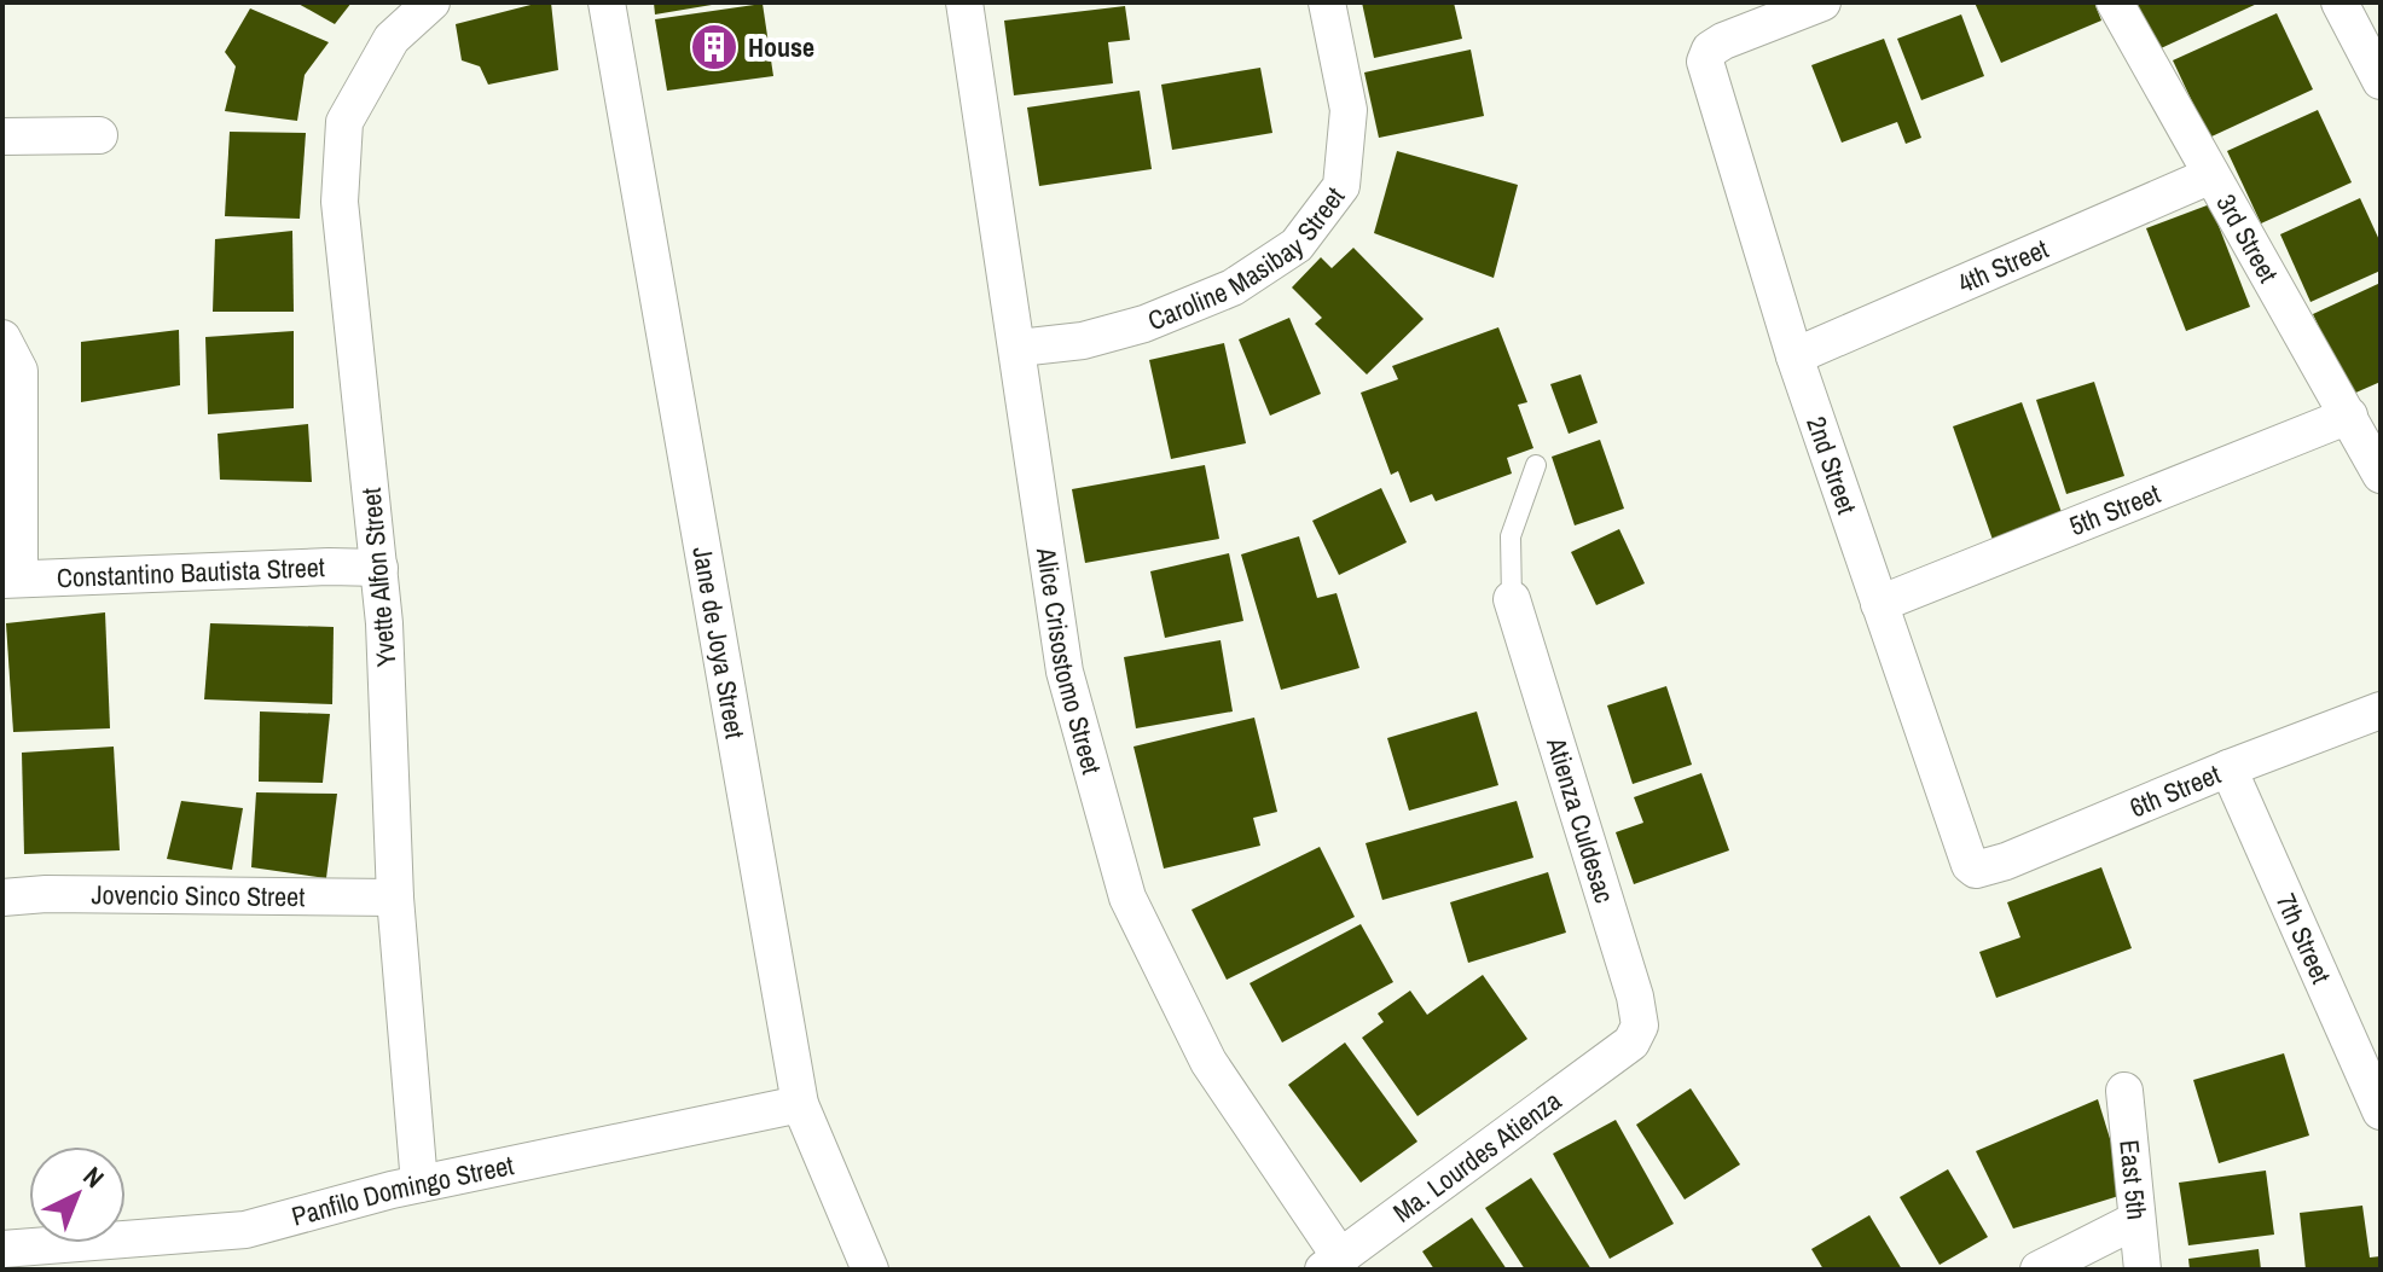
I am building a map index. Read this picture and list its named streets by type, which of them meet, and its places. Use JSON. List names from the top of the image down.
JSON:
{
  "streets": {
    "street": [
      "3rd Street",
      "Caroline Masibay Street",
      "4th Street",
      "2nd Street",
      "5th Street",
      "Constantino Bautista Street",
      "Yvette Alfon Street",
      "Jane de Joya Street",
      "Alice Crisostomo Street",
      "6th Street",
      "Atienza Culdesac",
      "Jovencio Sinco Street",
      "7th Street",
      "Ma. Lourdes Atienza",
      "East 5th",
      "Panfilo Domingo Street"
    ]
  },
  "crossings": [
    ["3rd Street", "4th Street"],
    ["3rd Street", "5th Street"],
    ["Caroline Masibay Street", "Alice Crisostomo Street"],
    ["4th Street", "2nd Street"],
    ["2nd Street", "5th Street"],
    ["2nd Street", "6th Street"],
    ["Constantino Bautista Street", "Yvette Alfon Street"],
    ["Yvette Alfon Street", "Jovencio Sinco Street"],
    ["Yvette Alfon Street", "Panfilo Domingo Street"],
    ["Jane de Joya Street", "Panfilo Domingo Street"],
    ["Alice Crisostomo Street", "Ma. Lourdes Atienza"],
    ["6th Street", "7th Street"],
    ["Atienza Culdesac", "Ma. Lourdes Atienza"]
  ],
  "places": {
    "building": ["House"]
  },
  "north": "top right"
}
